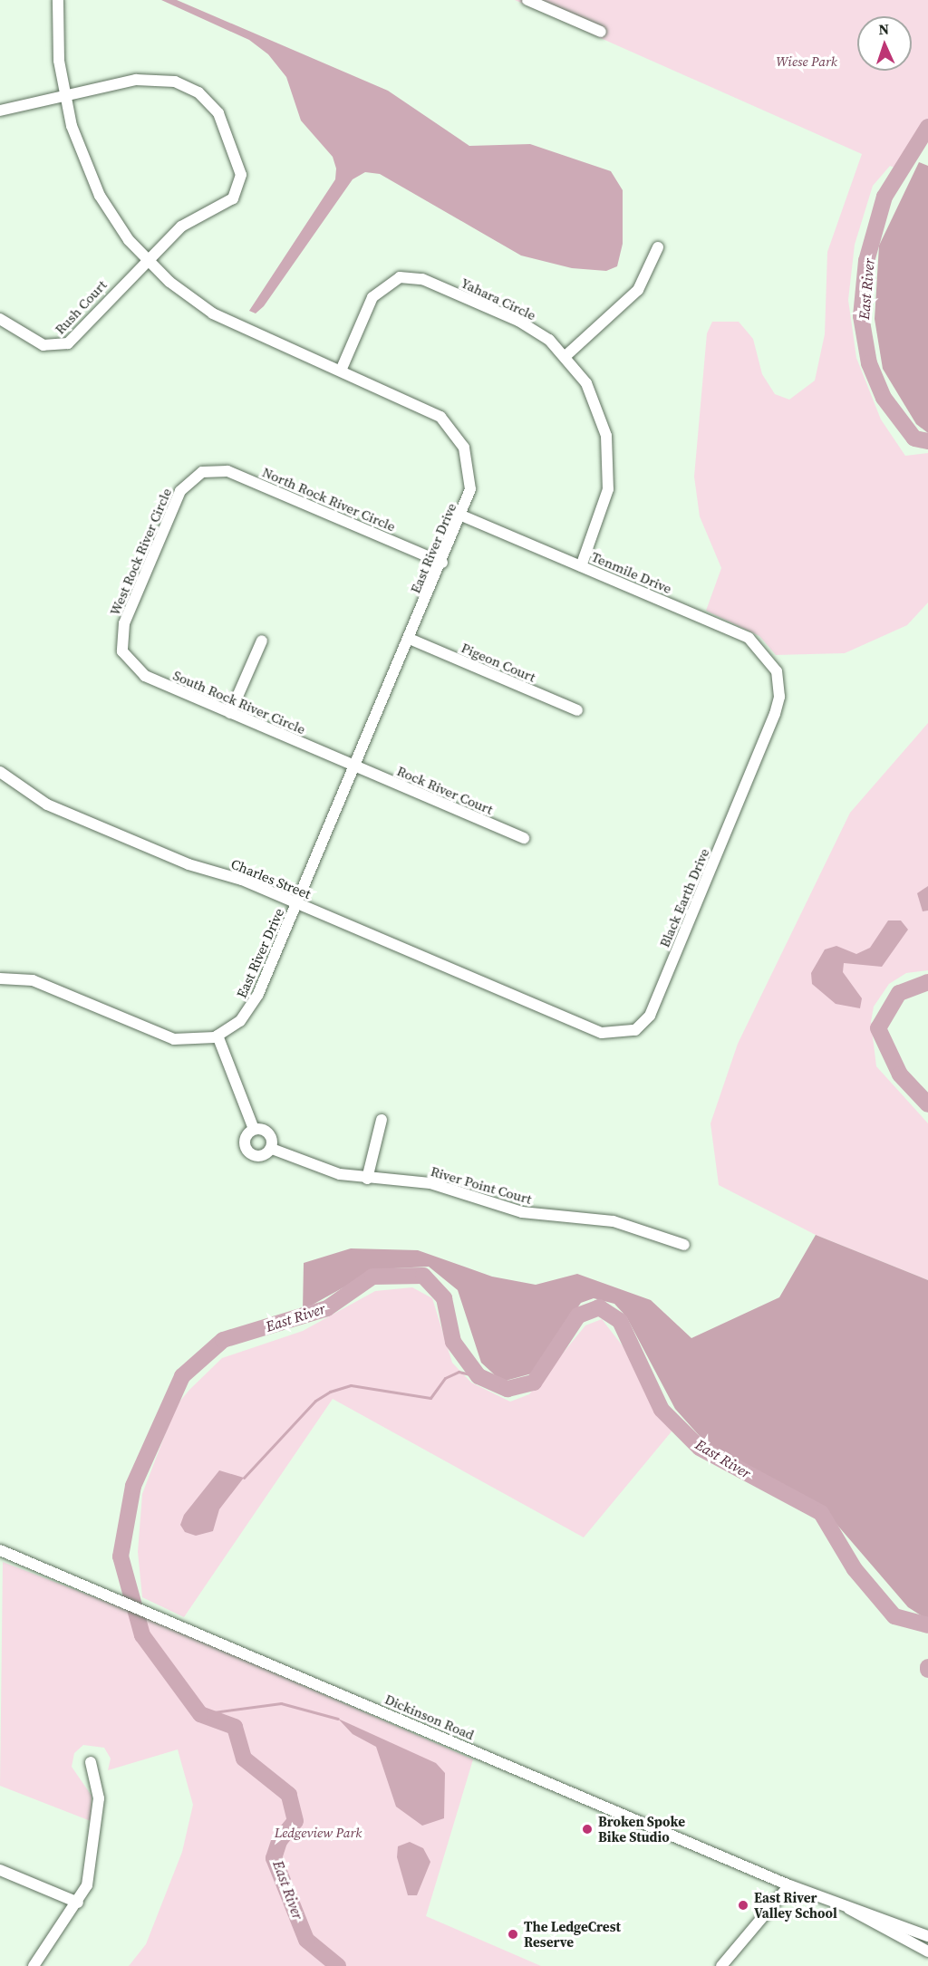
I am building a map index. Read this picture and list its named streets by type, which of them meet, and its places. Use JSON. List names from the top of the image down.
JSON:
{
  "streets": {
    "street": [
      "Yahara Circle",
      "Rush Court",
      "North Rock River Circle",
      "East River Drive",
      "West Rock River Circle",
      "Tenmile Drive",
      "Pigeon Court",
      "South Rock River Circle",
      "Rock River Court",
      "Charles Street",
      "Black Earth Drive",
      "River Point Court",
      "Dickinson Road"
    ]
  },
  "crossings": [
    ["Yahara Circle", "East River Drive"],
    ["Yahara Circle", "Tenmile Drive"],
    ["Rush Court", "East River Drive"],
    ["North Rock River Circle", "East River Drive"],
    ["North Rock River Circle", "West Rock River Circle"],
    ["East River Drive", "Tenmile Drive"],
    ["East River Drive", "Pigeon Court"],
    ["East River Drive", "South Rock River Circle"],
    ["East River Drive", "Rock River Court"],
    ["East River Drive", "Charles Street"],
    ["West Rock River Circle", "South Rock River Circle"],
    ["Tenmile Drive", "Black Earth Drive"],
    ["South Rock River Circle", "Rock River Court"],
    ["Charles Street", "Black Earth Drive"]
  ],
  "water": ["East River"],
  "parks": ["Wiese Park", "Ledgeview Park"],
  "places": ["Broken Spoke Bike Studio", "East River Valley School", "The LedgeCrest Reserve"],
  "north": "top"
}
